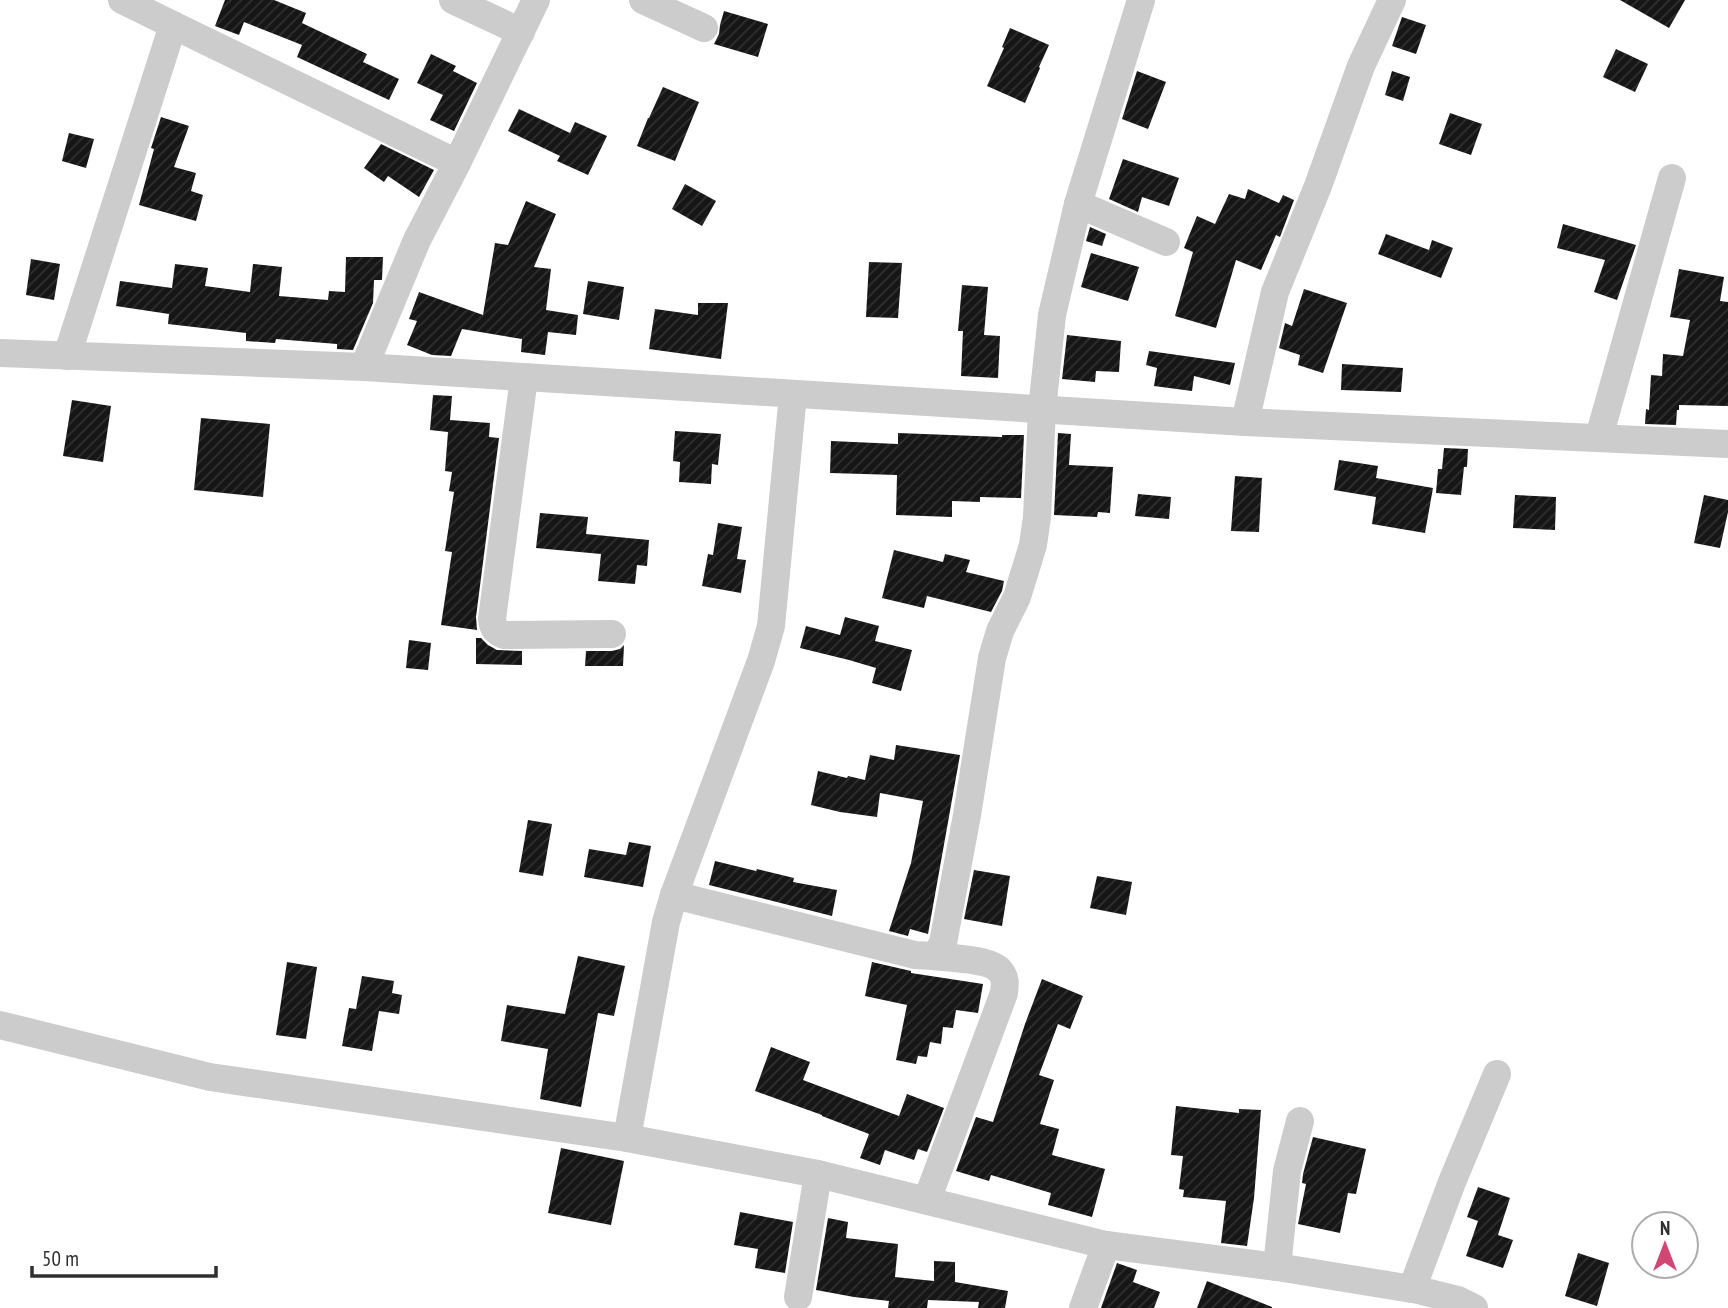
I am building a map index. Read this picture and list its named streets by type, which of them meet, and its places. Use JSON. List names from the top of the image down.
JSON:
{
  "scale_bar": "50 m",
  "north": "top"
}
